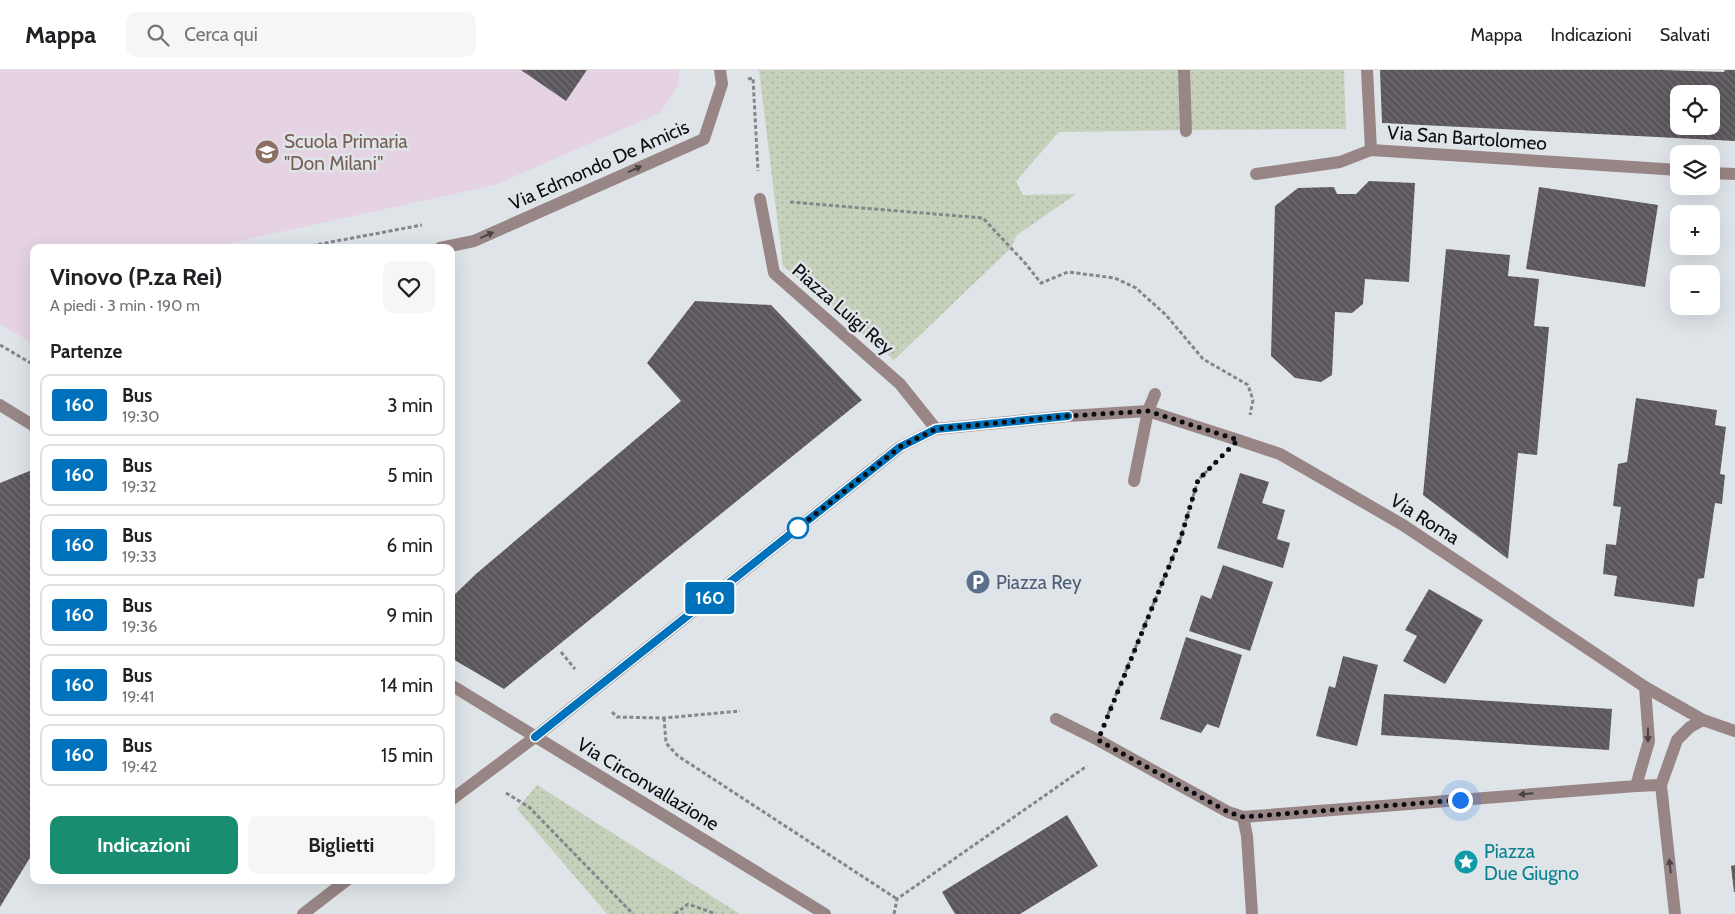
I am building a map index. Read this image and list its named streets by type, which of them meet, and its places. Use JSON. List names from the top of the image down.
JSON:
{
  "streets": {
    "street": [
      "Via San Bartolomeo",
      "Via Edmondo De Amicis",
      "Piazza Luigi Rey",
      "Via Roma",
      "Via Circonvallazione"
    ]
  },
  "crossings": [
    ["Piazza Luigi Rey", "Via Roma"]
  ],
  "one_way": ["Via Edmondo De Amicis"],
  "places": {
    "school or university": ["Scuola Primaria \"Don Milani\""],
    "parking": ["Piazza Rey"],
    "place": ["Piazza Due Giugno"]
  },
  "lines": ["bus line 160"],
  "page": {
    "header": "Mappa",
    "search": "Cerca qui",
    "nav": ["Mappa", "Indicazioni", "Salvati"],
    "on_map": "160",
    "map_buttons": ["+", "−"],
    "heading": [
      ["Vinovo (P.za Rei)", "A piedi · 3 min · 190 m"],
      "Partenze"
    ],
    "list": [
      {
        "mark": "160",
        "name": "Bus",
        "note": "19:30",
        "value": "3 min"
      },
      {
        "mark": "160",
        "name": "Bus",
        "note": "19:32",
        "value": "5 min"
      },
      {
        "mark": "160",
        "name": "Bus",
        "note": "19:33",
        "value": "6 min"
      },
      {
        "mark": "160",
        "name": "Bus",
        "note": "19:36",
        "value": "9 min"
      },
      {
        "mark": "160",
        "name": "Bus",
        "note": "19:41",
        "value": "14 min"
      },
      {
        "mark": "160",
        "name": "Bus",
        "note": "19:42",
        "value": "15 min"
      }
    ],
    "buttons": ["Indicazioni", "Biglietti"]
  }
}
